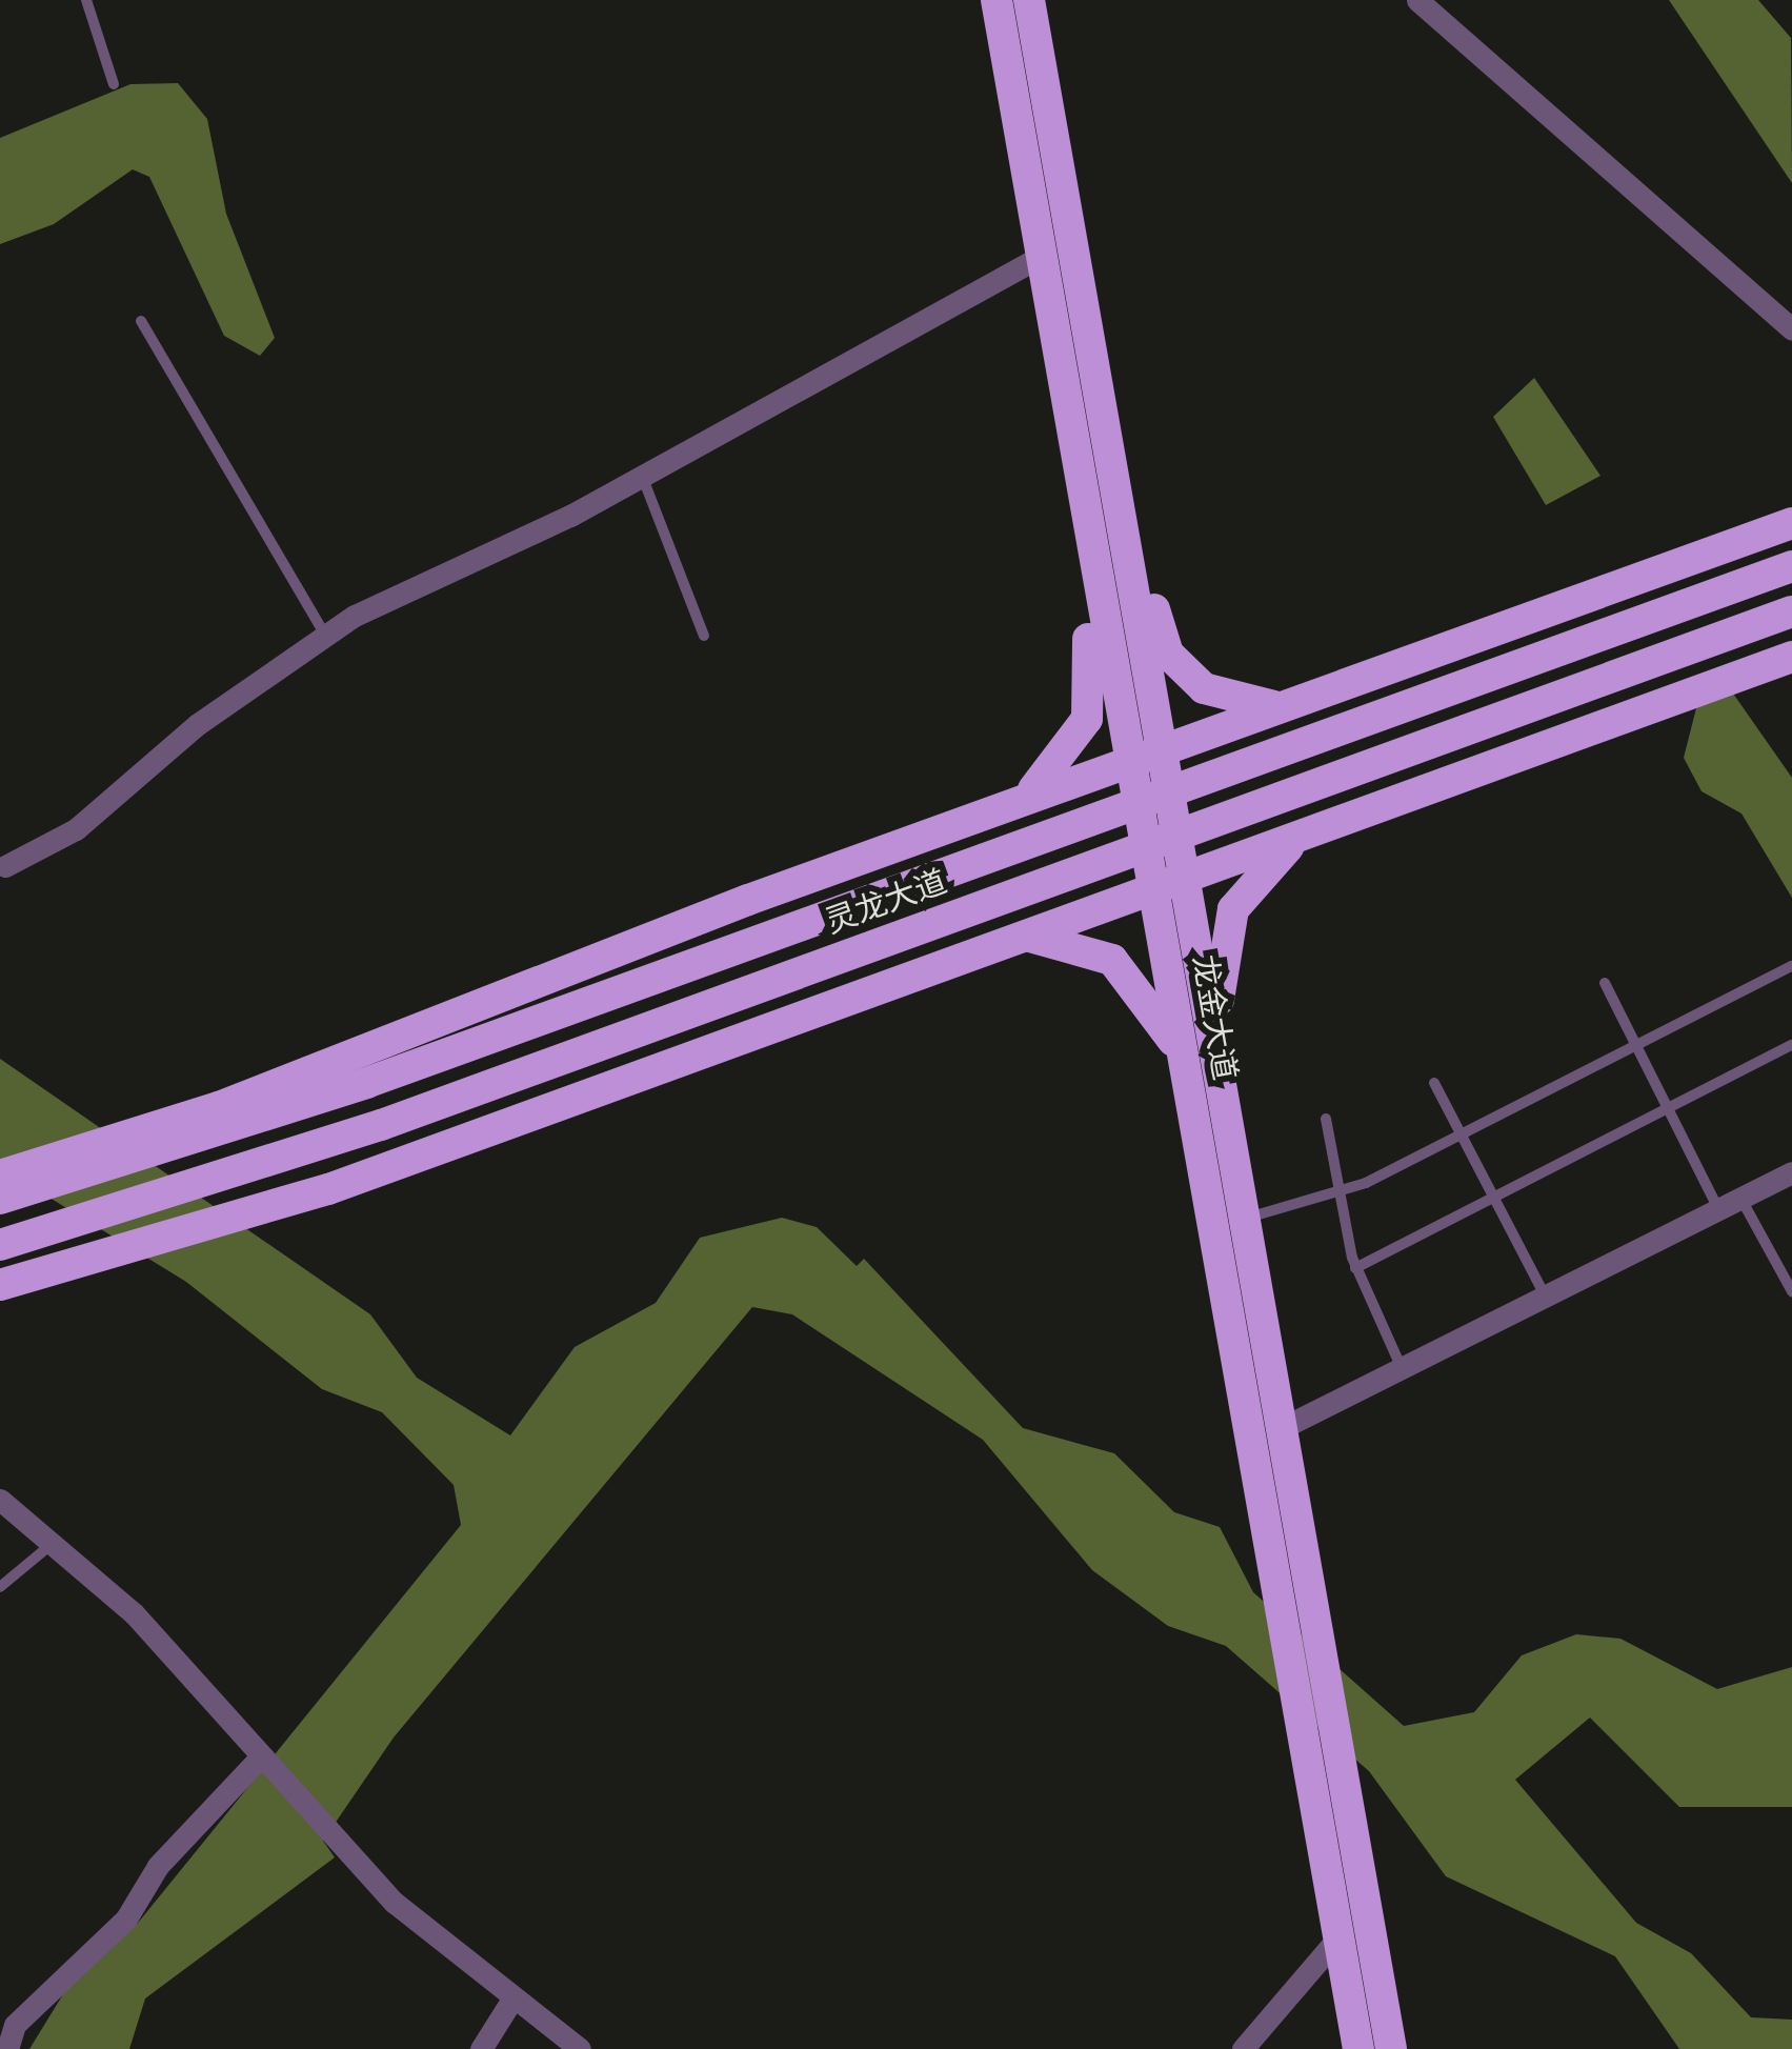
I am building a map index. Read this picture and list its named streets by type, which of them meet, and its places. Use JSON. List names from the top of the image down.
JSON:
{
  "streets": {
    "main road": ["灵龙大道", "龙金大道"]
  }
}
